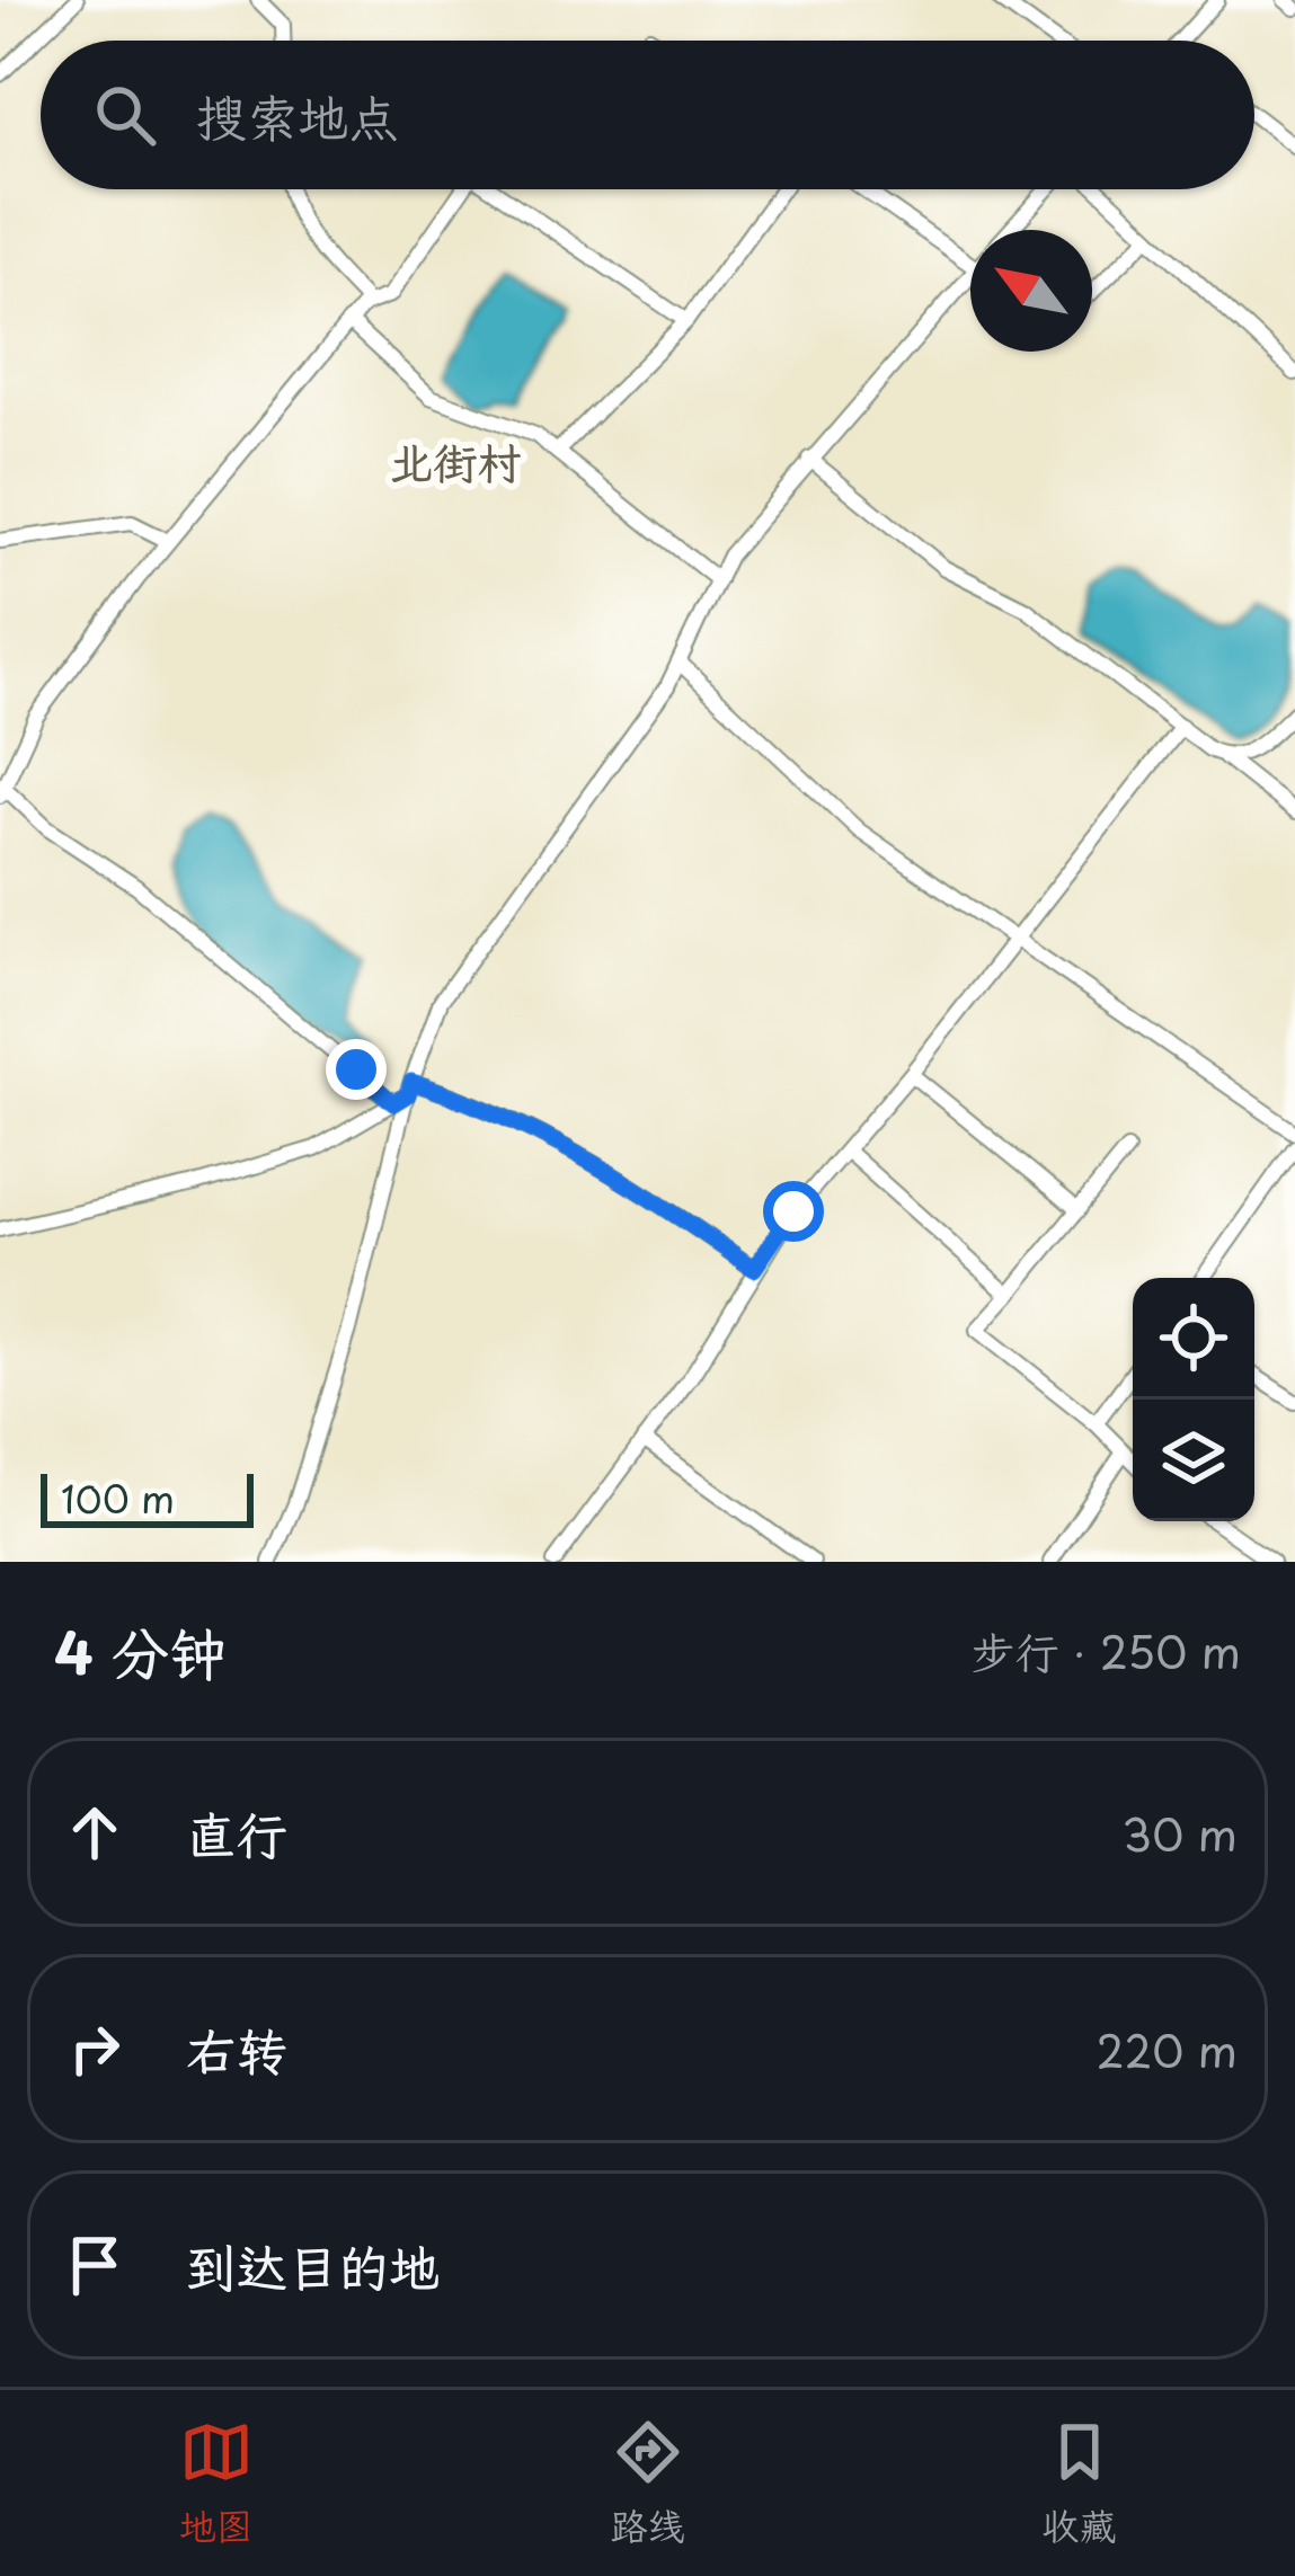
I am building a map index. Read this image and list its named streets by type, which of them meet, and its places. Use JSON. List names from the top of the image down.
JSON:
{
  "districts": ["北街村"],
  "scale_bar": "100 m",
  "north": "top left",
  "page": {
    "search": "搜索地点",
    "scale": "100 m",
    "heading": ["4 分钟", "步行 · 250 m"],
    "list": [
      ["直行", "30 m"],
      ["右转", "220 m"],
      "到达目的地"
    ],
    "nav": ["地图", "路线", "收藏"]
  }
}
